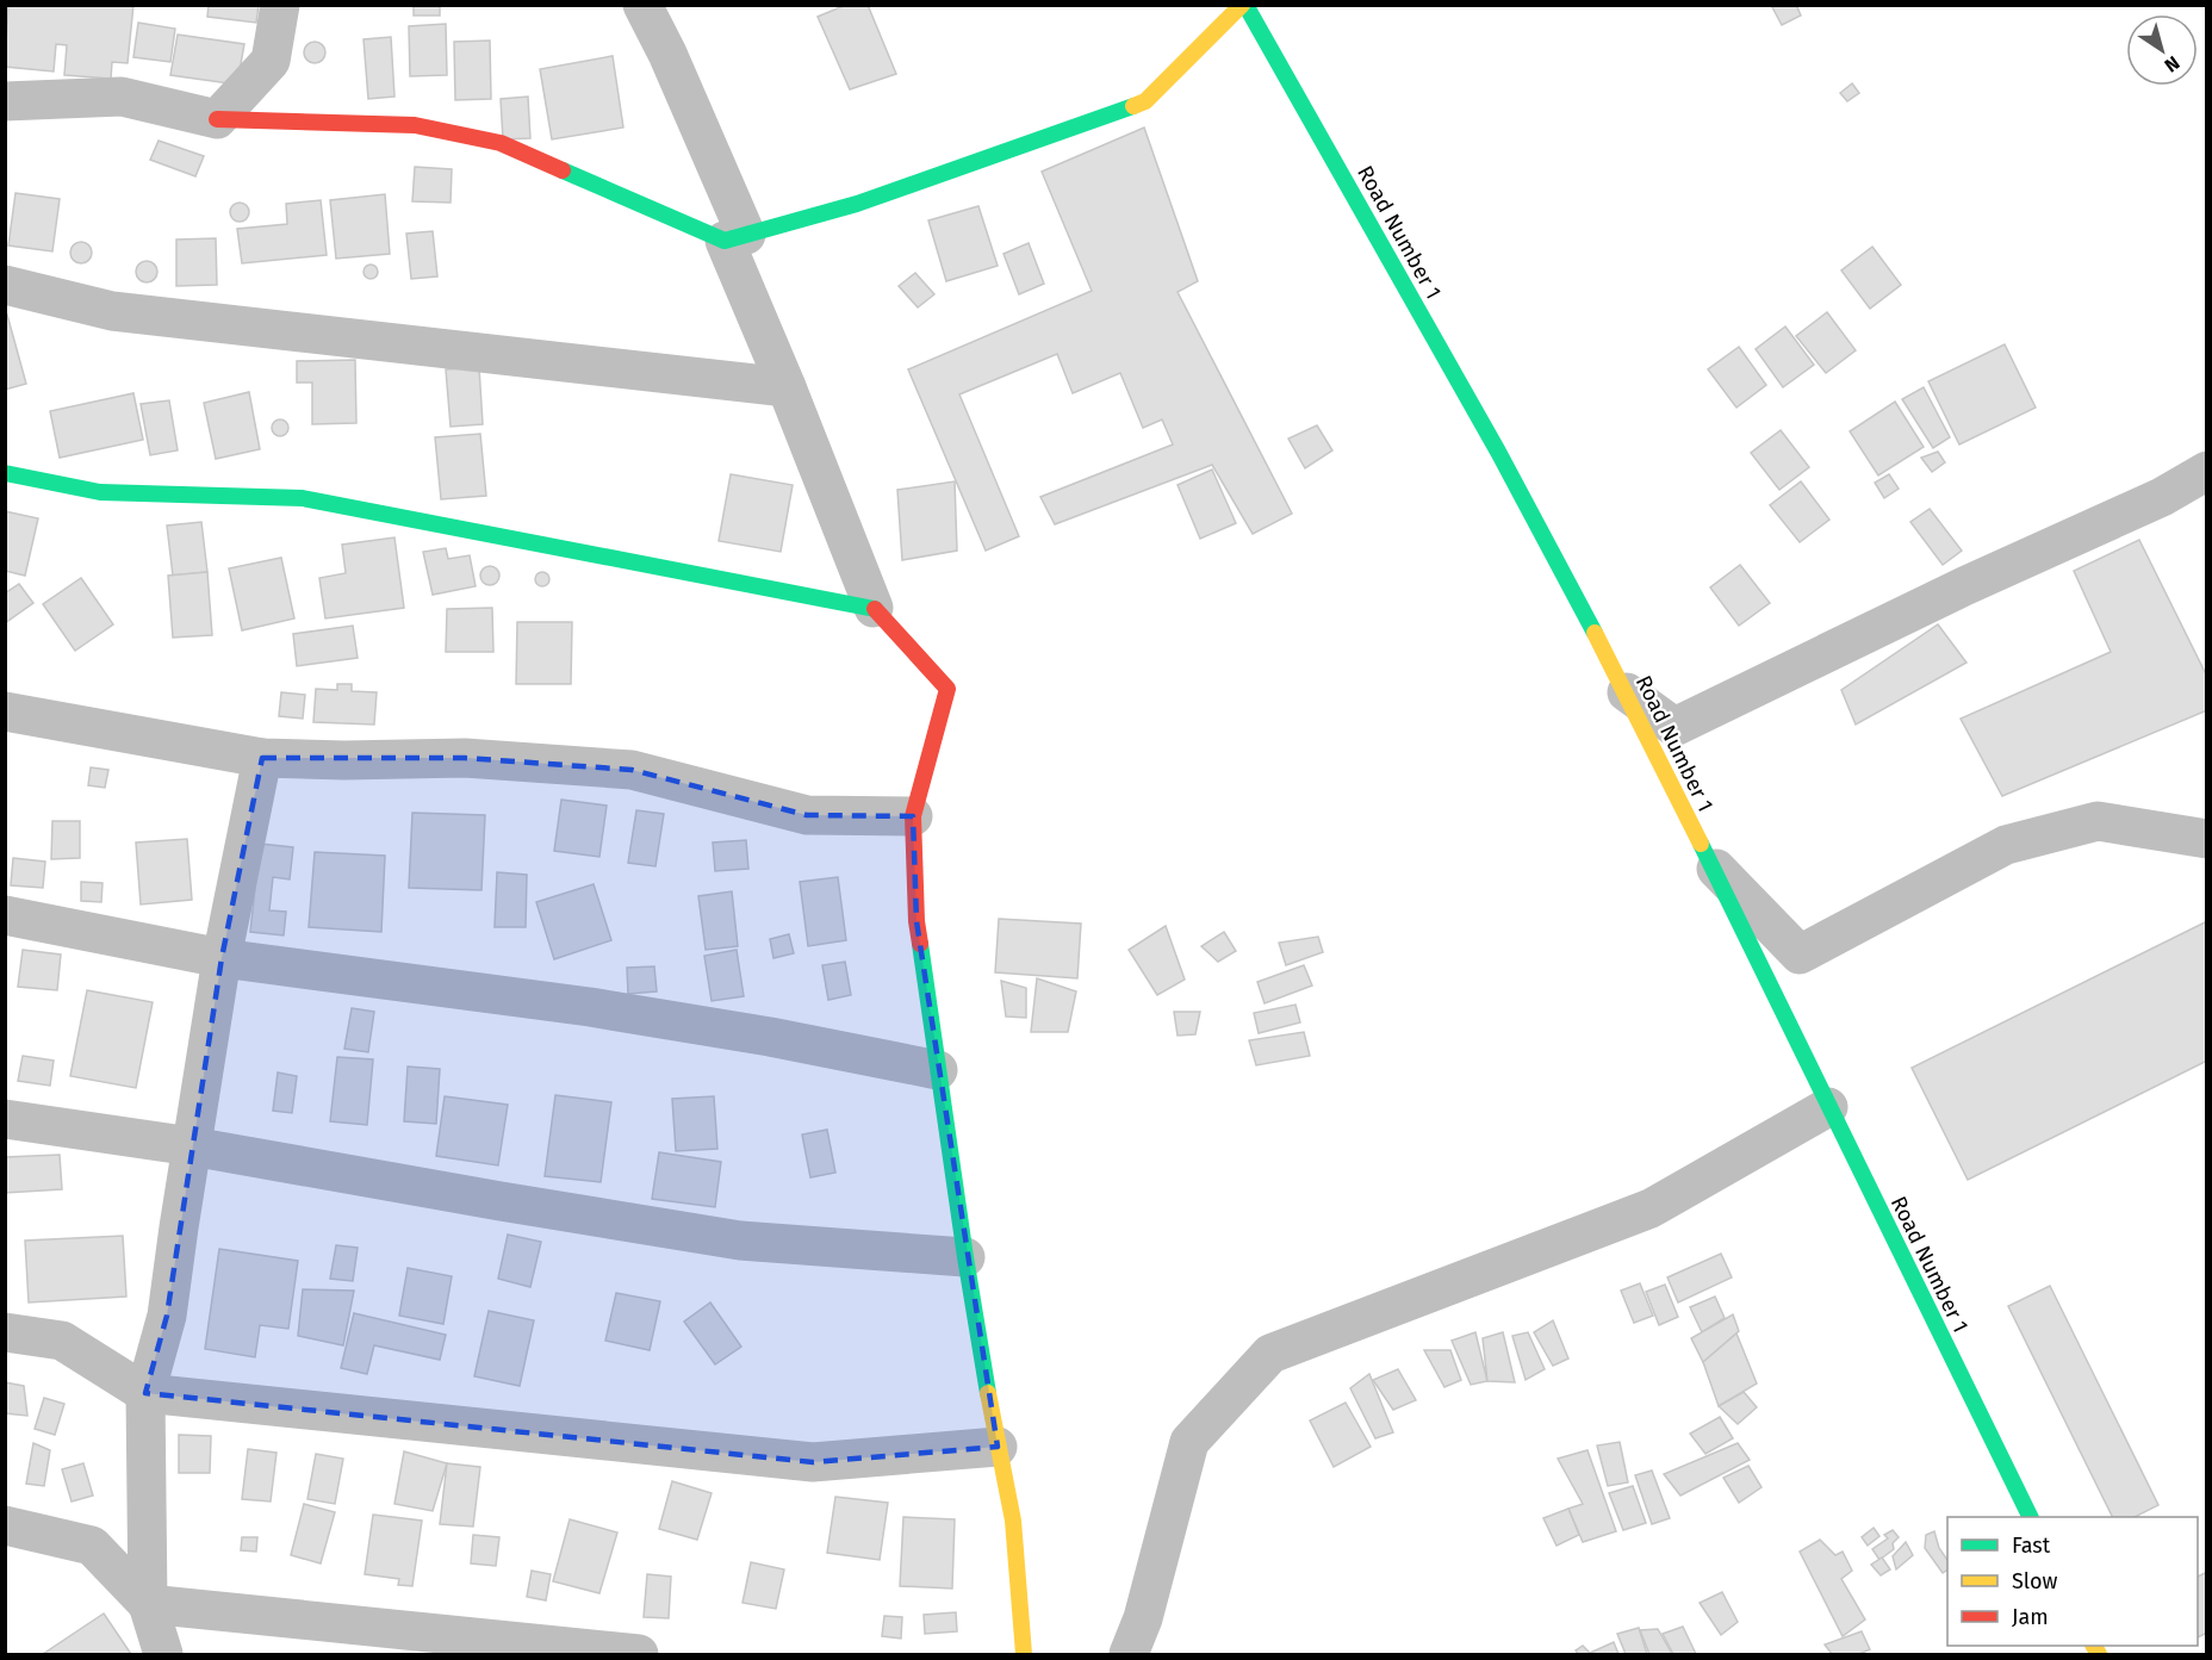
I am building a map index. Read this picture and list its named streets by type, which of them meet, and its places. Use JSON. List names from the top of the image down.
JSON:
{
  "streets": {
    "main road": ["Road Number 1"]
  },
  "legend": ["Fast", "Slow", "Jam"],
  "north": "bottom right"
}
